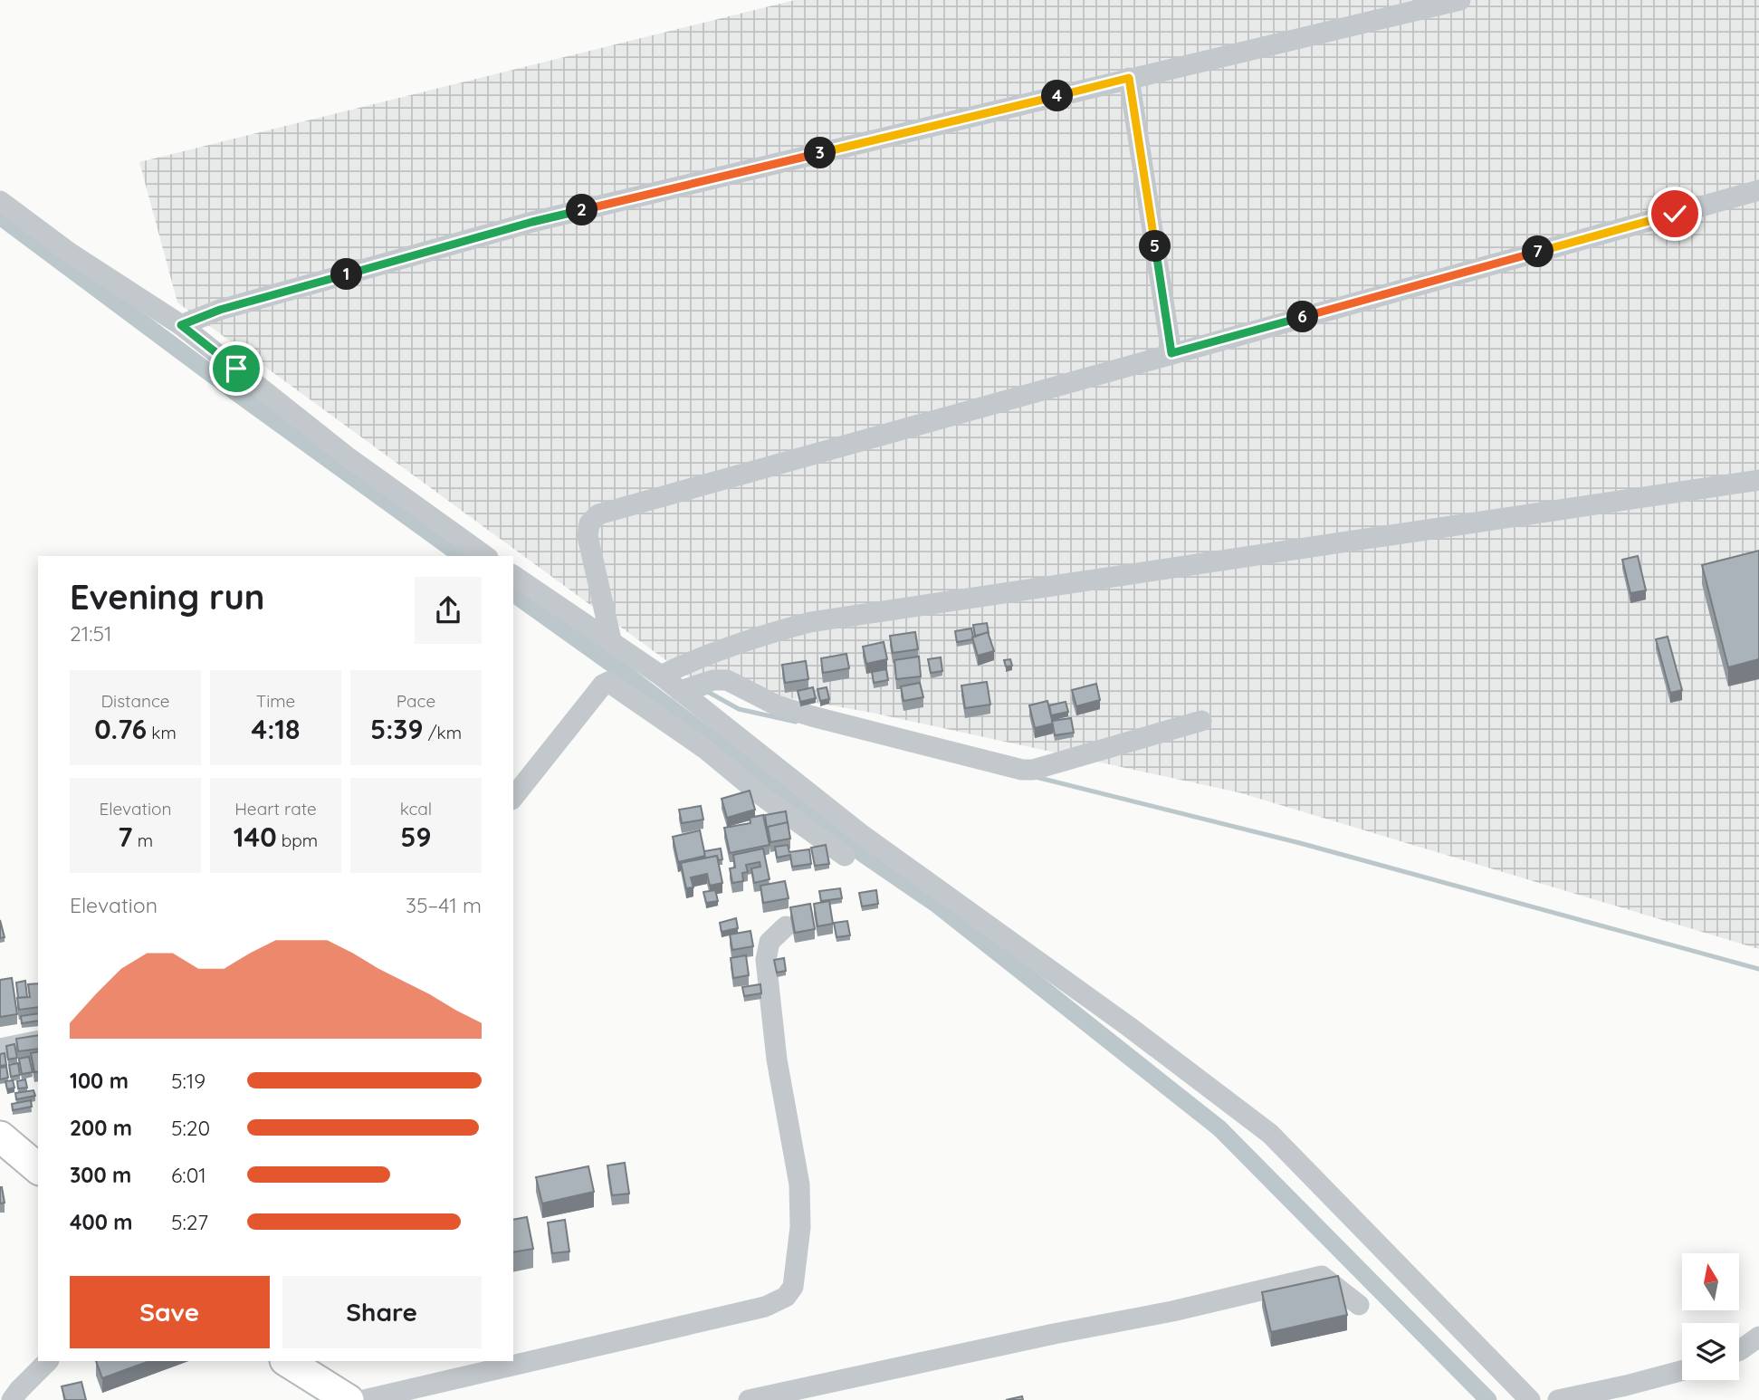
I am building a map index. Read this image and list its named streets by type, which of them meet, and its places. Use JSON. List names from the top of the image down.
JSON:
{
  "north": "top",
  "page": {
    "pins": [
      "4",
      "3",
      "2",
      "5",
      "7",
      "1",
      "6"
    ],
    "heading": ["Evening run", "21:51"],
    "stats": [
      ["Distance", "0.76 km"],
      ["Time", "4:18"],
      ["Pace", "5:39 /km"],
      ["Elevation", "7 m"],
      ["Heart rate", "140 bpm"],
      ["kcal", "59"]
    ],
    "chart": ["Elevation", "35–41 m"],
    "list": [
      {
        "name": "100 m",
        "note": "5:19"
      },
      {
        "name": "200 m",
        "note": "5:20"
      },
      {
        "name": "300 m",
        "note": "6:01"
      },
      {
        "name": "400 m",
        "note": "5:27"
      }
    ],
    "buttons": ["Save", "Share"]
  }
}
